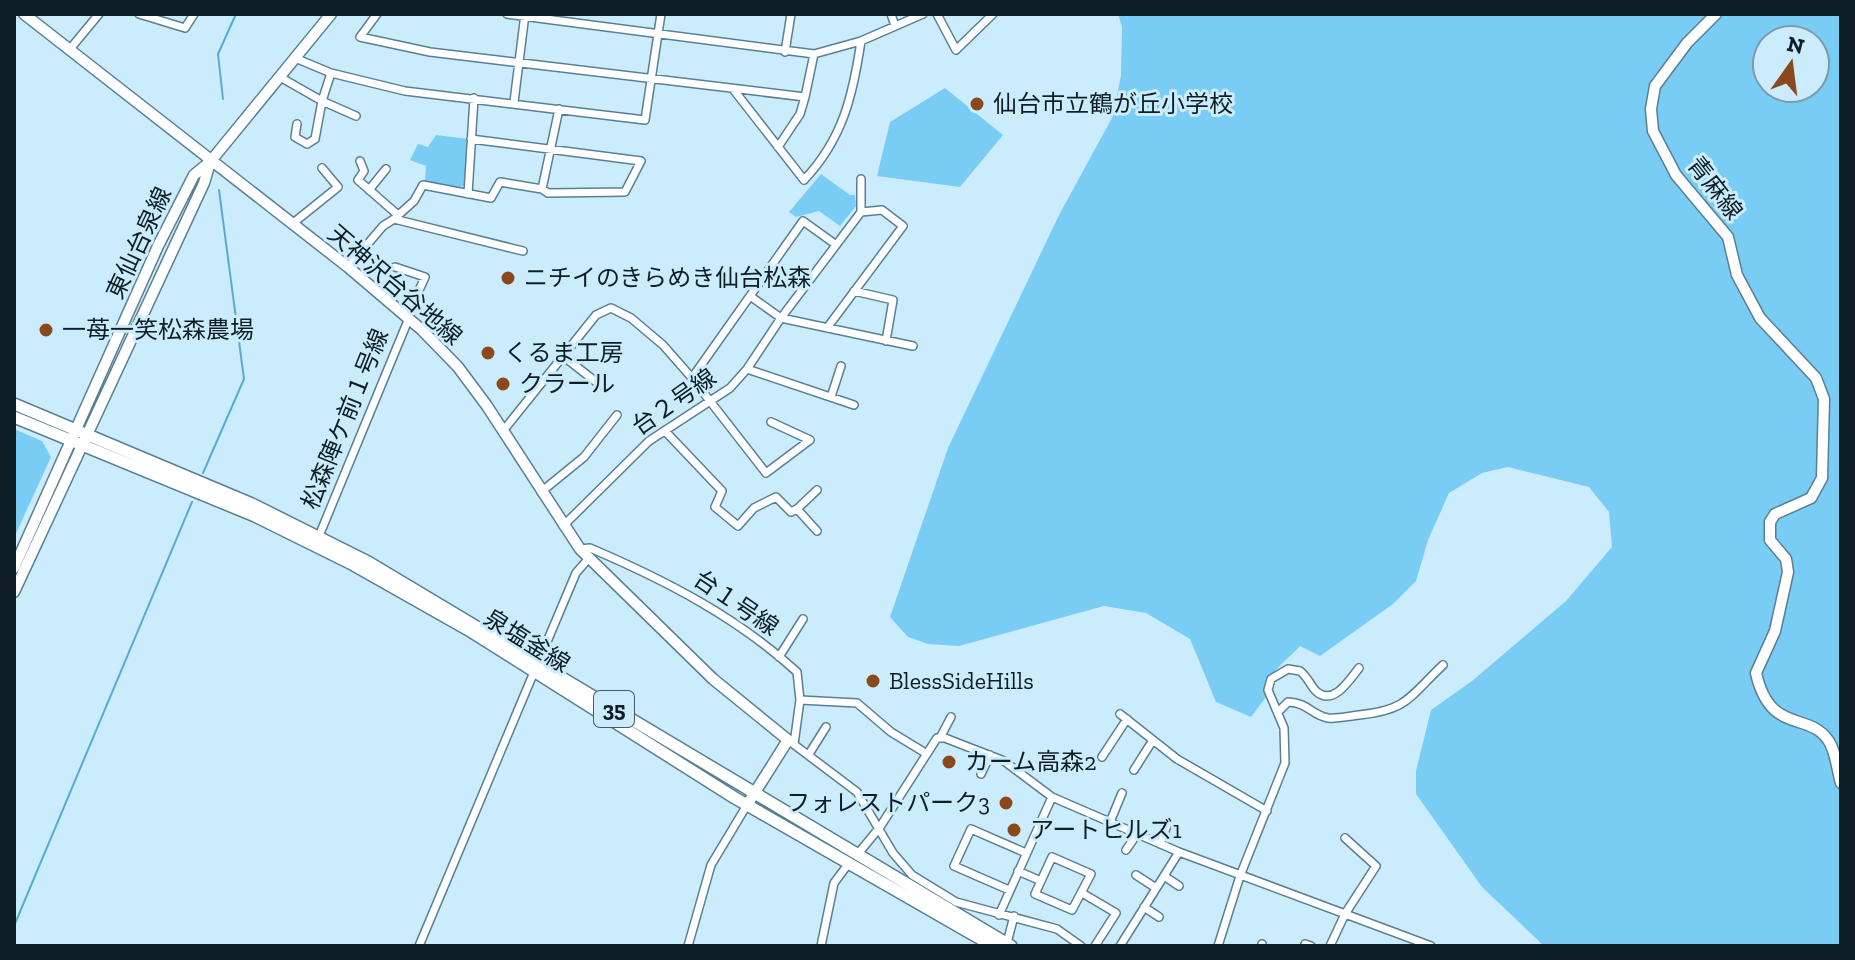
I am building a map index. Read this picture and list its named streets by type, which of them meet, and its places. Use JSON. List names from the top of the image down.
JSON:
{
  "streets": {
    "main road": ["泉塩釜線", "35"],
    "street": [
      "青麻線",
      "東仙台泉線",
      "天神沢台谷地線",
      "台２号線",
      "松森陣ケ前１号線",
      "台１号線"
    ]
  },
  "crossings": [
    ["東仙台泉線", "天神沢台谷地線"],
    ["東仙台泉線", "35"],
    ["天神沢台谷地線", "台２号線"],
    ["天神沢台谷地線", "松森陣ケ前１号線"],
    ["天神沢台谷地線", "台１号線"],
    ["松森陣ケ前１号線", "泉塩釜線"],
    ["泉塩釜線", "35"]
  ],
  "places": [
    "仙台市立鶴が丘小学校",
    "ニチイのきらめき仙台松森",
    "一苺一笑松森農場",
    "くるま工房",
    "クラール",
    "BlessSideHills",
    "カーム高森2",
    "フォレストパーク3",
    "アートヒルズ1"
  ],
  "north": "top"
}
